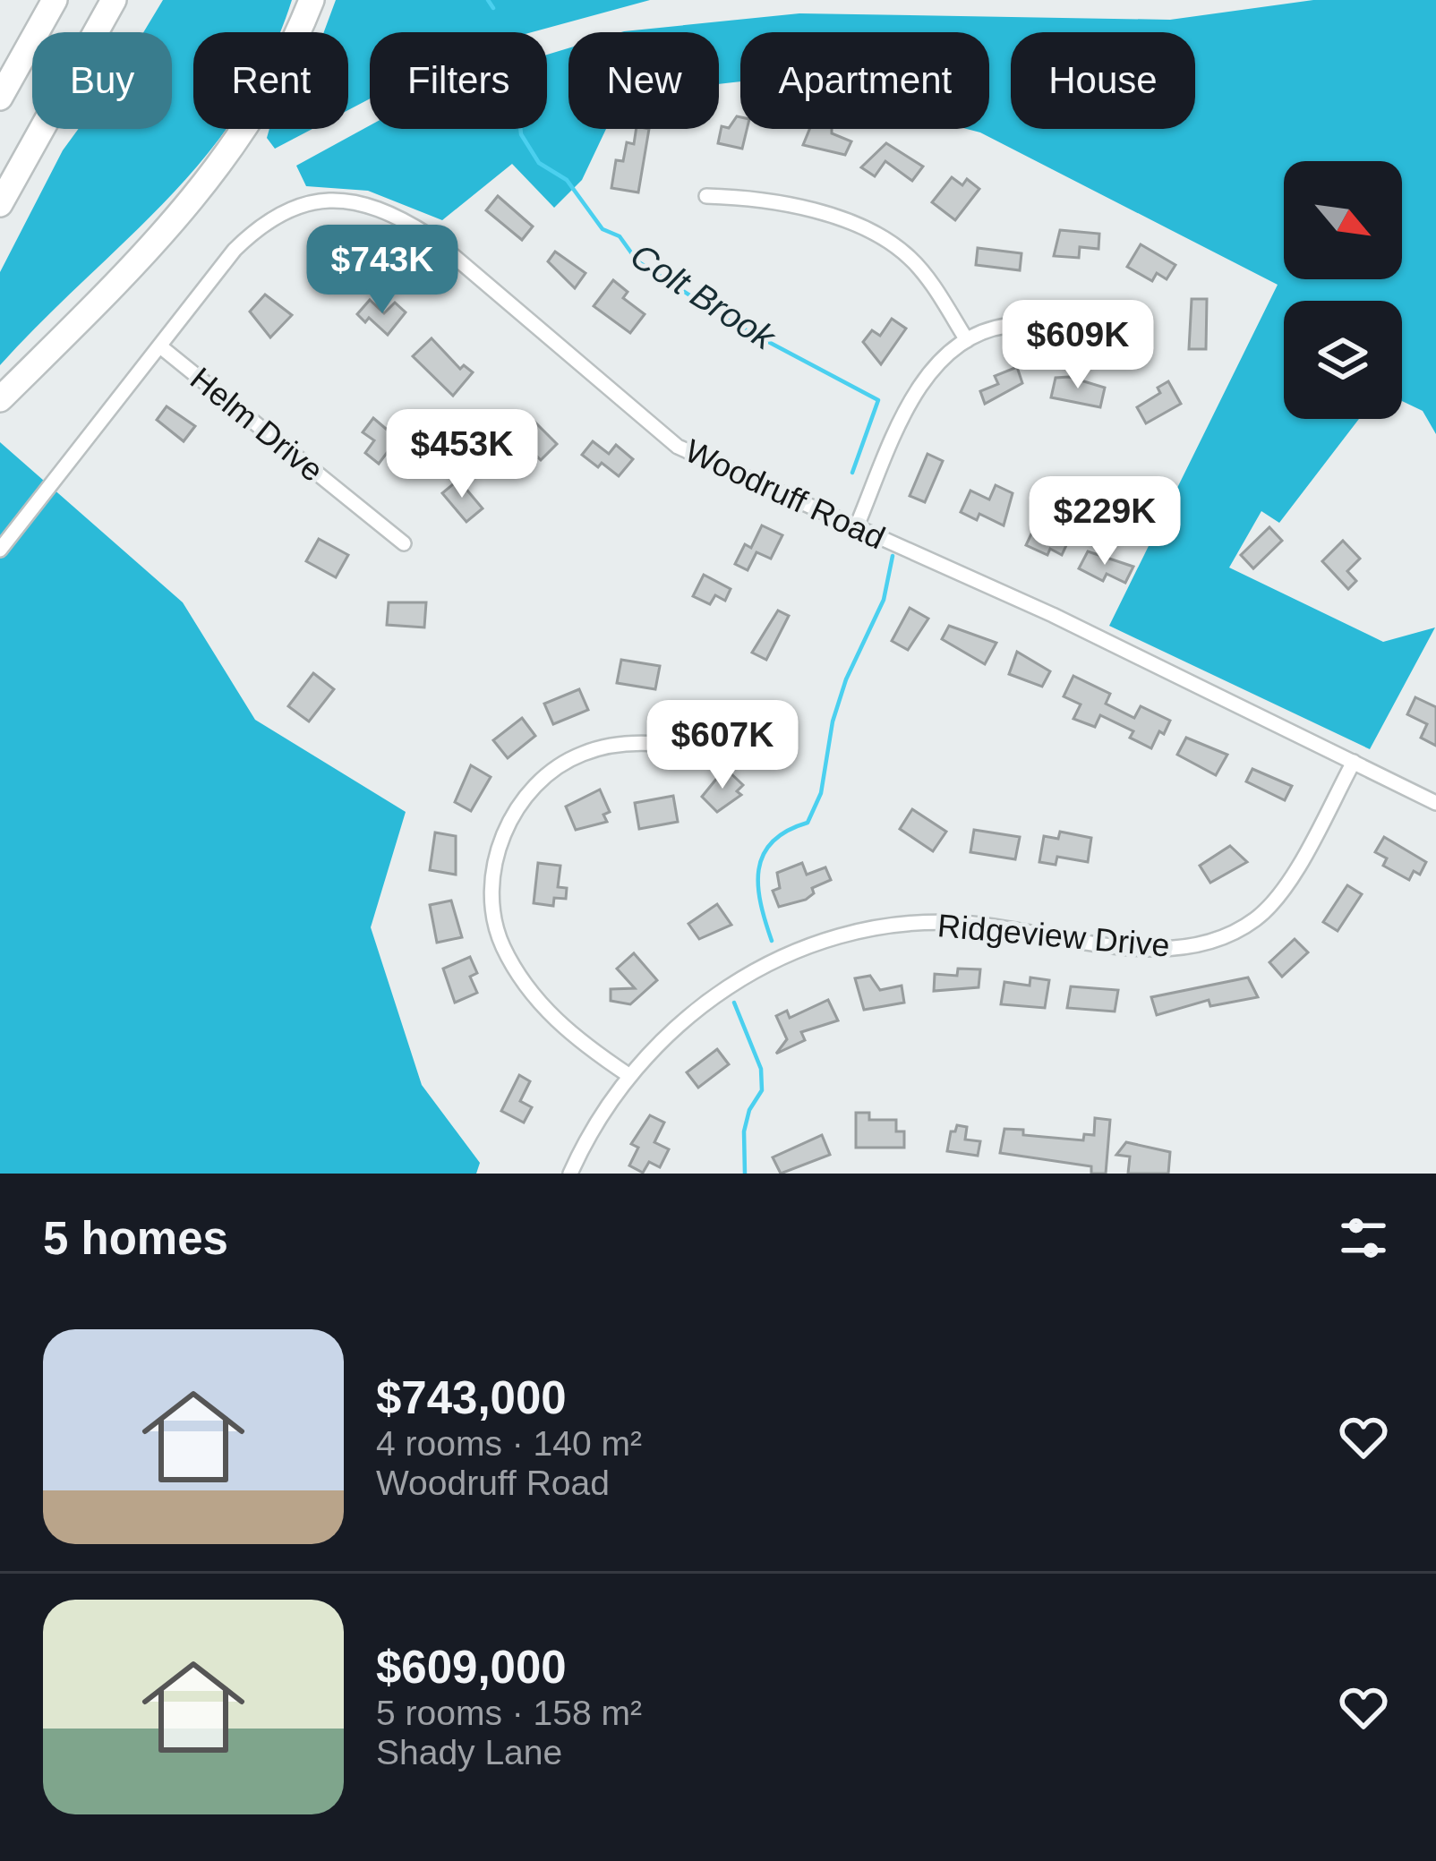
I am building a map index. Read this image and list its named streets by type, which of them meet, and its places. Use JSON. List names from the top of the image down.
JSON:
{
  "streets": {
    "street": ["Helm Drive", "Woodruff Road", "Ridgeview Drive"]
  },
  "crossings": [
    ["Helm Drive", "Woodruff Road"],
    ["Woodruff Road", "Ridgeview Drive"]
  ],
  "water": ["Colt Brook"],
  "north": "bottom right",
  "page": {
    "chip": [
      "Buy",
      "Rent",
      "Filters",
      "New",
      "Apartment",
      "House"
    ],
    "price": [
      "$743K",
      "$609K",
      "$453K",
      "$229K",
      "$607K"
    ],
    "heading": "5 homes",
    "list": [
      {
        "name": "$743,000",
        "note": "4 rooms · 140 m² · Woodruff Road"
      },
      {
        "name": "$609,000",
        "note": "5 rooms · 158 m² · Shady Lane"
      }
    ]
  }
}
